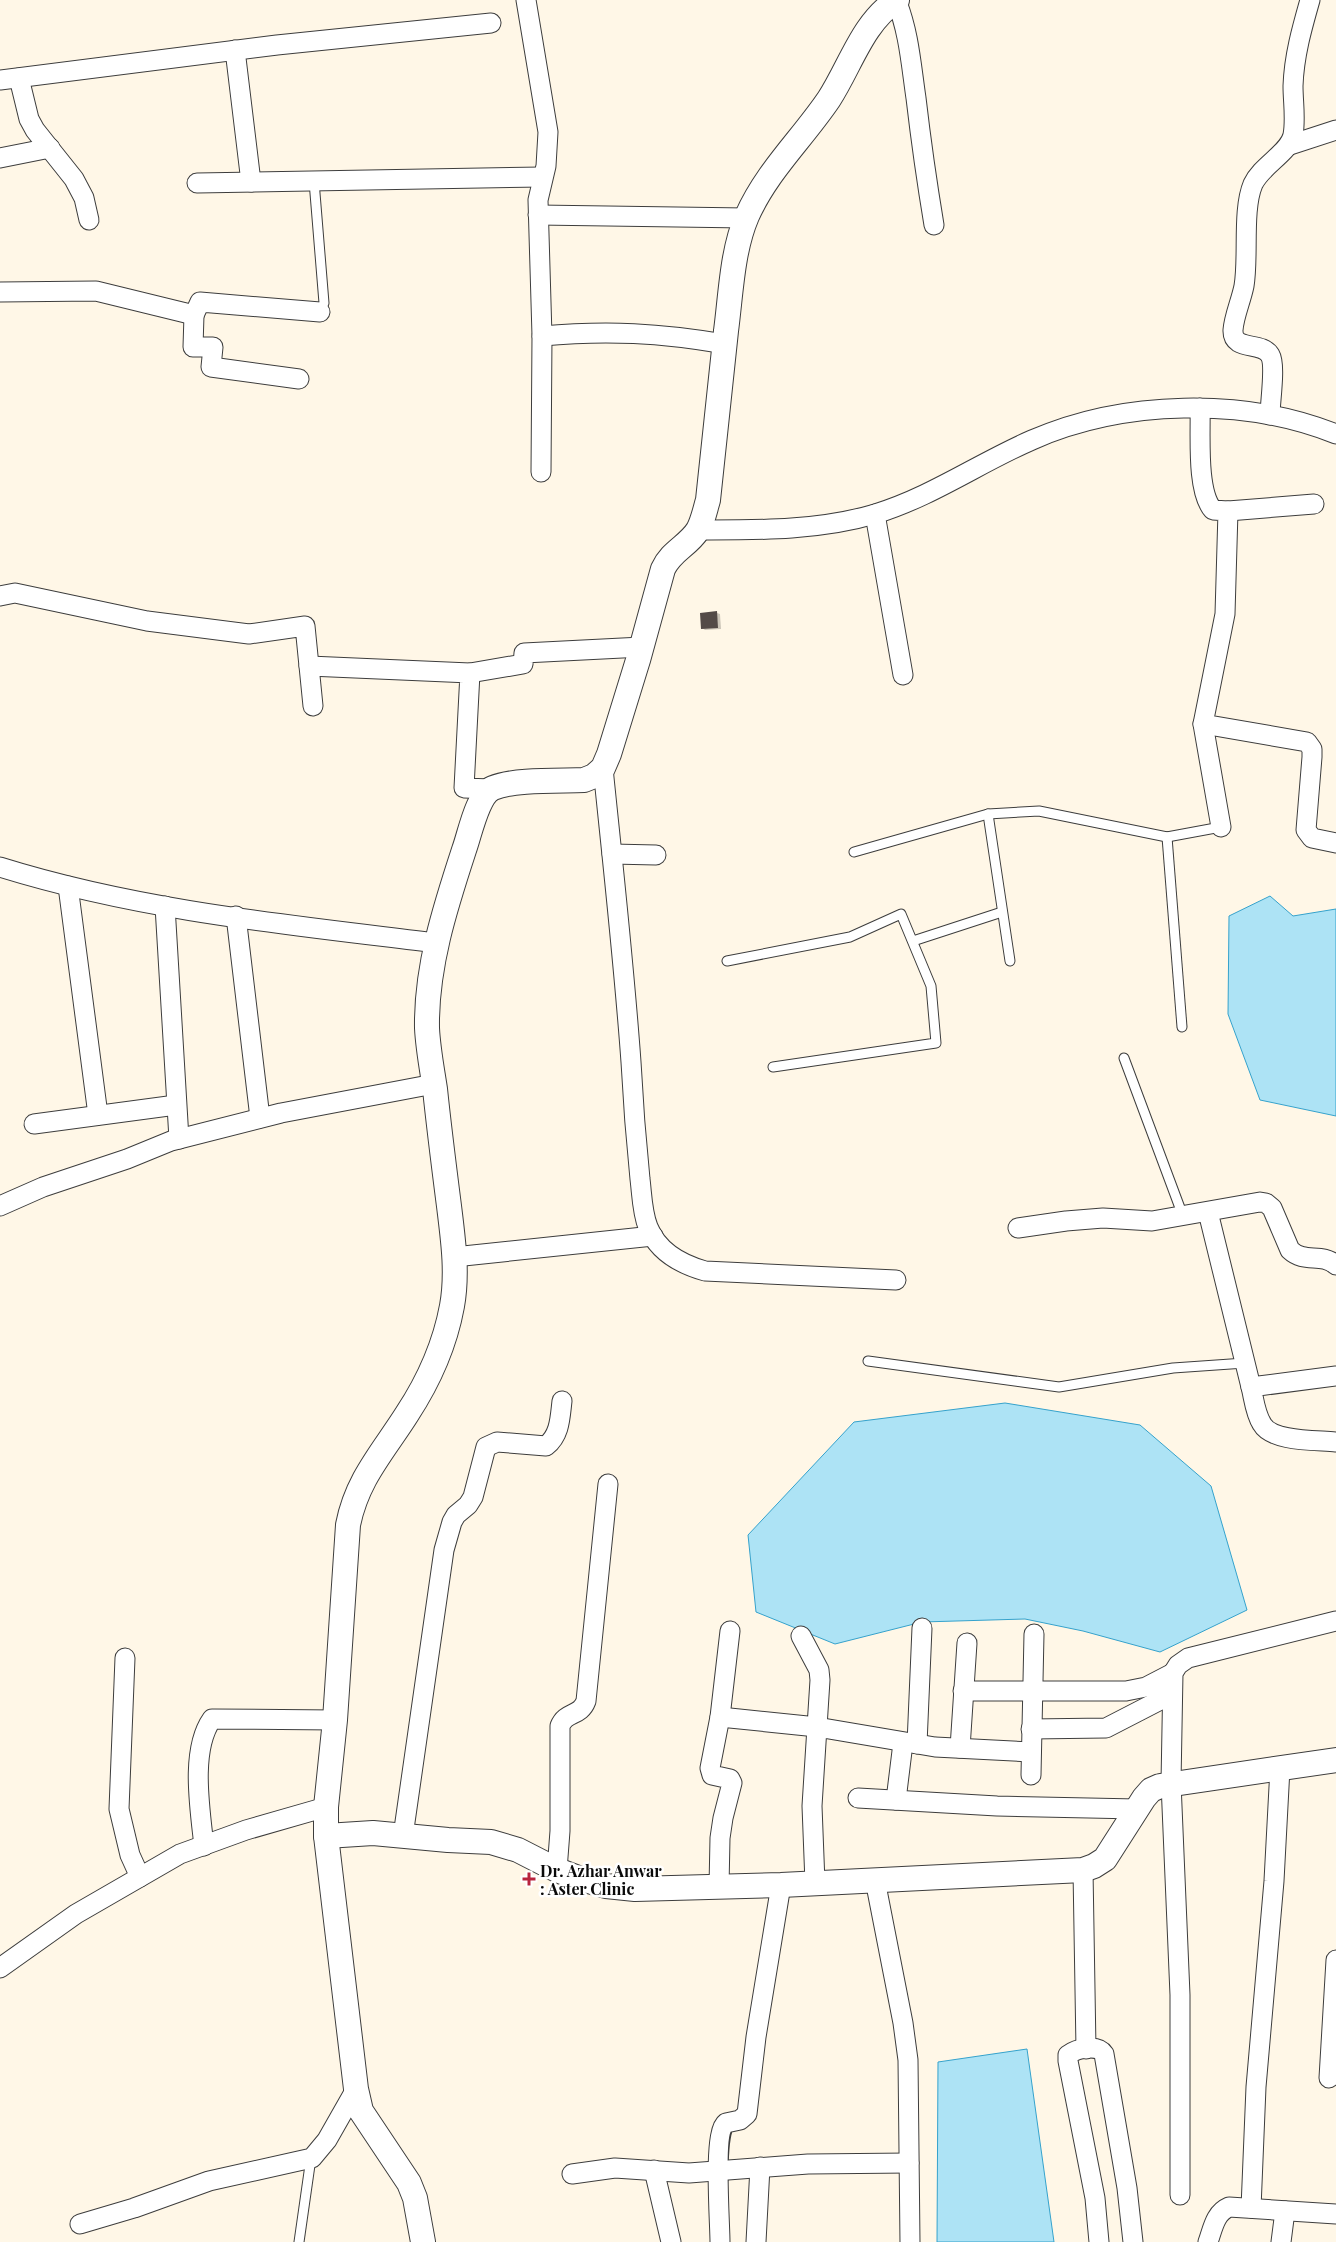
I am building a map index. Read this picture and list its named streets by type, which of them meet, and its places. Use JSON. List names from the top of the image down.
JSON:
{
  "places": {
    "health": ["Dr. Azhar Anwar : Aster Clinic"]
  }
}
